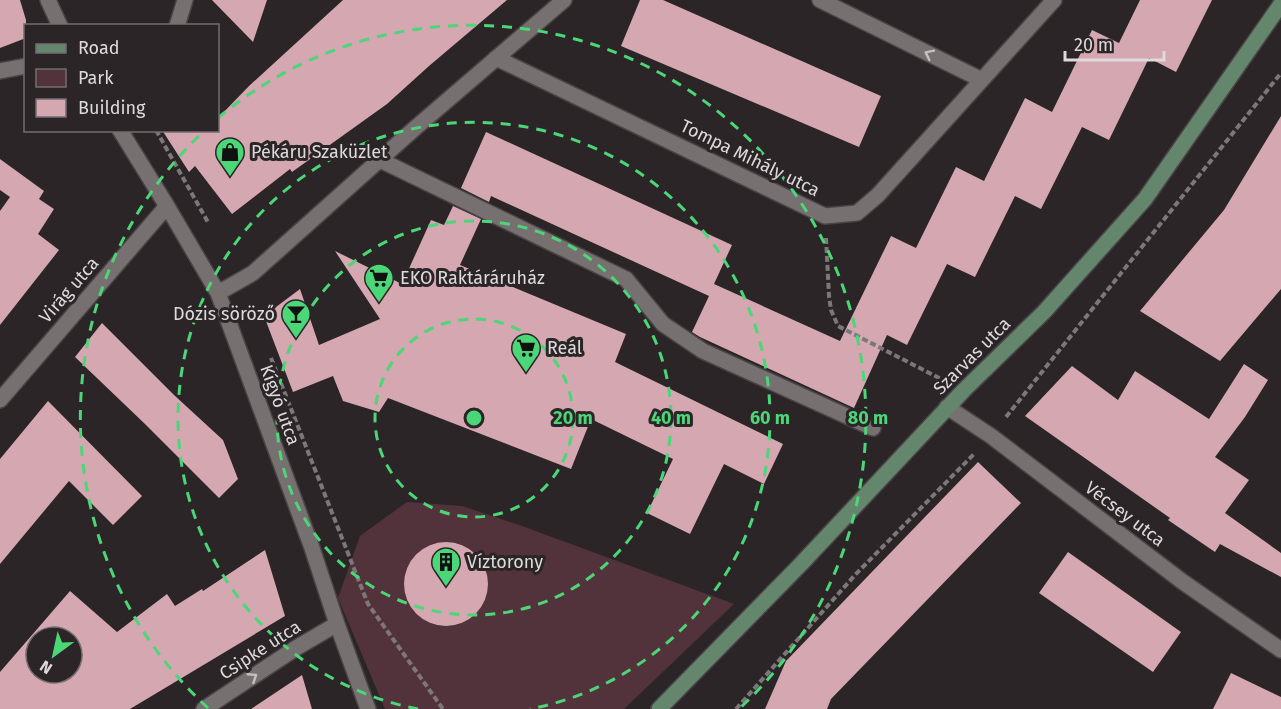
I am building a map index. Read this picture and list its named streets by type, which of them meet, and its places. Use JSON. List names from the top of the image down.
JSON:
{
  "streets": {
    "street": [
      "Tompa Mihály utca",
      "Virág utca",
      "Szarvas utca",
      "Kígyó utca",
      "Vécsey utca",
      "Csipke utca"
    ]
  },
  "crossings": [
    ["Virág utca", "Kígyó utca"],
    ["Szarvas utca", "Vécsey utca"],
    ["Kígyó utca", "Csipke utca"]
  ],
  "one_way": ["Csipke utca"],
  "places": {
    "shop": ["Pékáru Szaküzlet"],
    "supermarket": ["EKO Raktáráruház", "Reál"],
    "bar": ["Dózis söröző"],
    "building": ["Víztorony"]
  },
  "legend": ["Road", "Park", "Building"],
  "scale_bar": "20 m",
  "north": "bottom left",
  "rings": [
    "20 m",
    "40 m",
    "60 m",
    "80 m"
  ]
}
